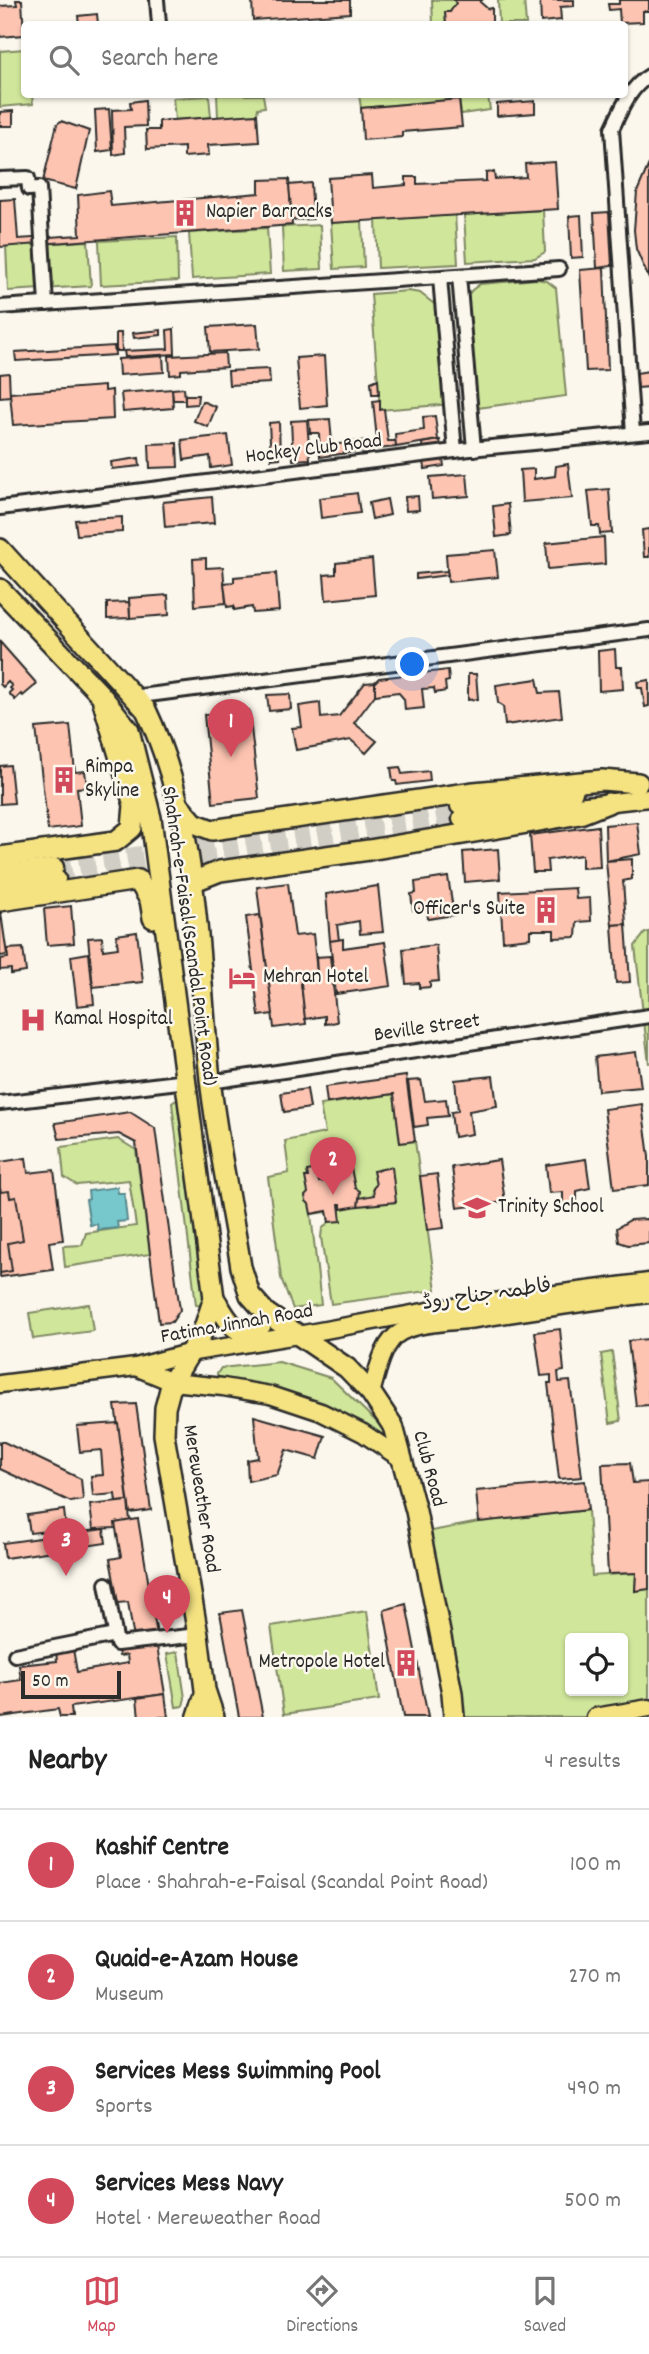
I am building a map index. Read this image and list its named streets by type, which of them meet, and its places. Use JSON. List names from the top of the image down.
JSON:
{
  "streets": {
    "highway": ["Shahrah-e-Faisal (Scandal Point Road)", "Club Road", "Mereweather Road"],
    "main road": ["فاطمہ جناح روڈ", "Fatima Jinnah Road"],
    "street": ["Hockey Club Road", "Beville Street"]
  },
  "crossings": [
    ["Shahrah-e-Faisal (Scandal Point Road)", "Beville Street"],
    ["Shahrah-e-Faisal (Scandal Point Road)", "Club Road"],
    ["Shahrah-e-Faisal (Scandal Point Road)", "Mereweather Road"],
    ["فاطمہ جناح روڈ", "Fatima Jinnah Road"],
    ["فاطمہ جناح روڈ", "Club Road"],
    ["Fatima Jinnah Road", "Club Road"],
    ["Fatima Jinnah Road", "Mereweather Road"]
  ],
  "places": {
    "building": [
      "Napier Barracks",
      "Rimpa Skyline",
      "Officer's Suite",
      "Metropole Hotel"
    ],
    "hotel": ["Mehran Hotel"],
    "hospital": ["Kamal Hospital"],
    "school or university": ["Trinity School"]
  },
  "scale_bar": "50 m",
  "page": {
    "search": "Search here",
    "pins": [
      "1",
      "2",
      "3",
      "4"
    ],
    "scale": "50 m",
    "heading": ["Nearby", "4 results"],
    "list": [
      {
        "mark": "1",
        "name": "Kashif Centre",
        "note": "Place · Shahrah-e-Faisal (Scandal Point Road)",
        "value": "100 m"
      },
      {
        "mark": "2",
        "name": "Quaid-e-Azam House",
        "note": "Museum",
        "value": "270 m"
      },
      {
        "mark": "3",
        "name": "Services Mess Swimming Pool",
        "note": "Sports",
        "value": "490 m"
      },
      {
        "mark": "4",
        "name": "Services Mess Navy",
        "note": "Hotel · Mereweather Road",
        "value": "500 m"
      }
    ],
    "nav": ["Map", "Directions", "Saved"]
  }
}
